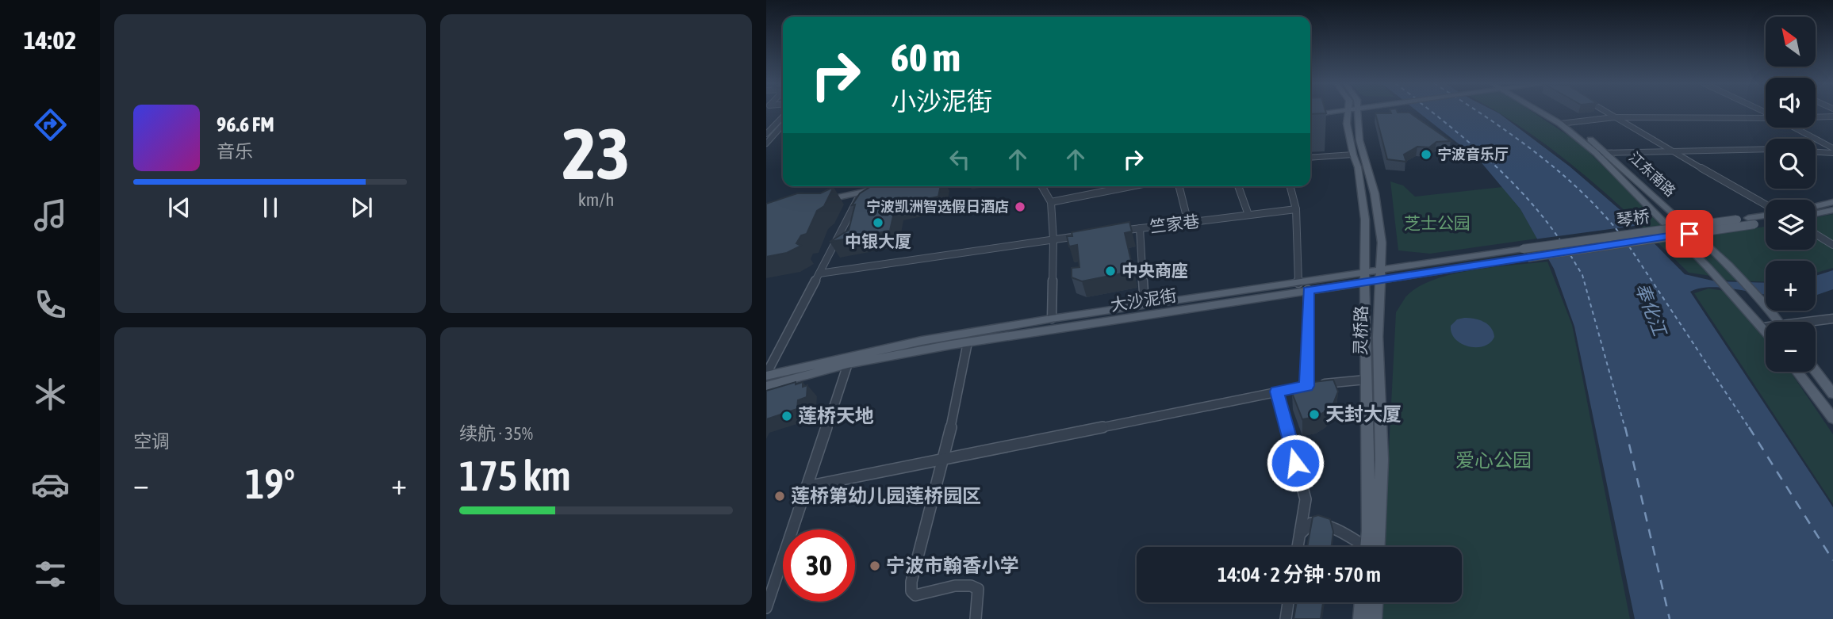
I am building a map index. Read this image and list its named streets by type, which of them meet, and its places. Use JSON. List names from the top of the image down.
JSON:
{
  "streets": {
    "main road": [
      "江东南路",
      "琴桥",
      "大沙泥街",
      "灵桥路"
    ],
    "street": ["竺家巷"]
  },
  "crossings": [
    ["琴桥", "大沙泥街"],
    ["大沙泥街", "灵桥路"]
  ],
  "water": ["奉化江"],
  "parks": ["芝士公园", "爱心公园"],
  "places": [
    "宁波音乐厅",
    "宁波凯洲智选假日酒店",
    "中银大厦",
    "中央商座",
    "天封大厦",
    "莲桥天地",
    "莲桥第幼儿园莲桥园区",
    "宁波市翰香小学"
  ],
  "north": "top left",
  "page": {
    "tabs": "14:02",
    "tile": [
      ["23", "km/h"],
      "空调",
      ["续航 · 35%", "175 km"]
    ],
    "map_buttons": ["+", "−"],
    "turn": ["60 m", "小沙泥街"],
    "song": ["96.6 FM", "音乐"],
    "heat": ["−", "19°", "+"],
    "limit": "30",
    "trip": "14:04 · 2 分钟 · 570 m"
  }
}
